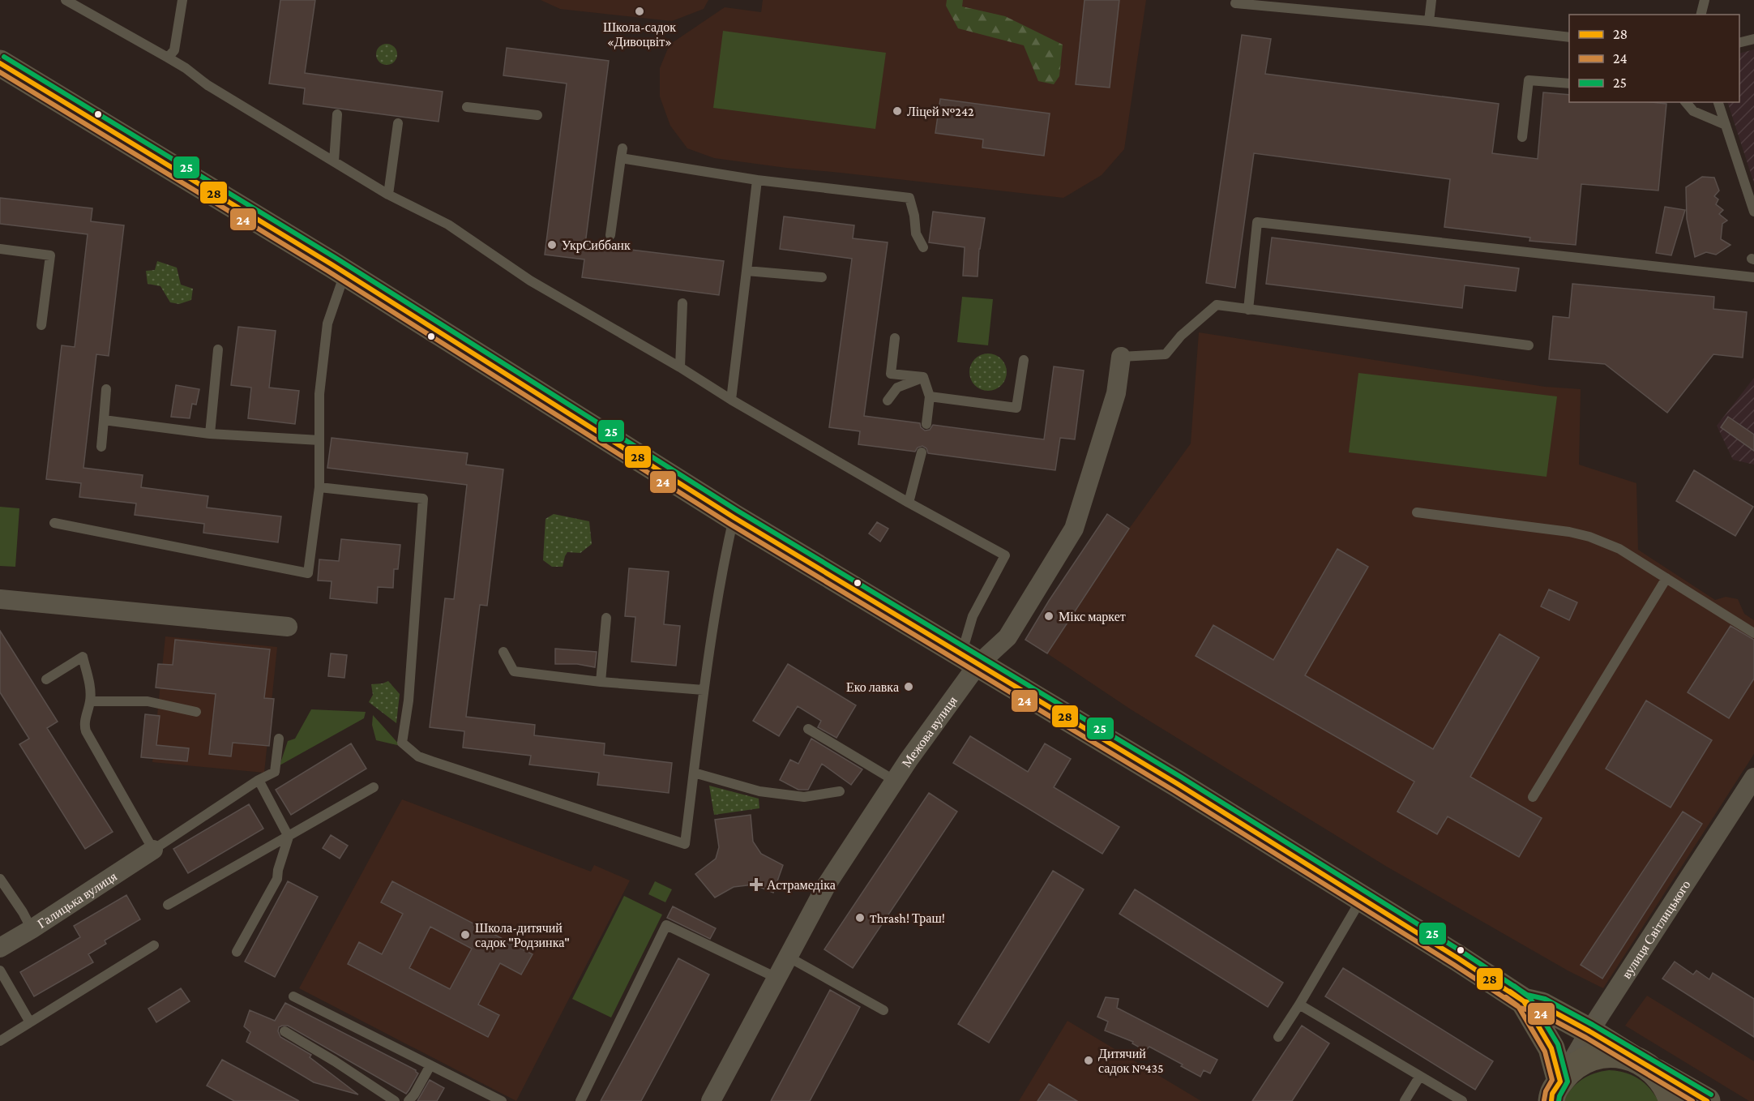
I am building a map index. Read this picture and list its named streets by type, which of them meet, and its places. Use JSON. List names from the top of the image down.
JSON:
{
  "streets": {
    "street": ["Межова вулиця", "Галицька вулиця", "вулиця Світлицького"]
  },
  "places": {
    "other": [
      "Школа-садок «Дивоцвіт»",
      "Ліцей №242",
      "УкрСиббанк",
      "Мікс маркет",
      "Еко лавка",
      "Thrash! Траш!",
      "Школа-дитячий садок \"Родзинка\"",
      "Дитячий садок №435"
    ],
    "health": ["Астрамедіка"]
  },
  "lines": ["transit line 25", "transit line 28", "transit line 24"],
  "legend": ["28", "24", "25"]
}
